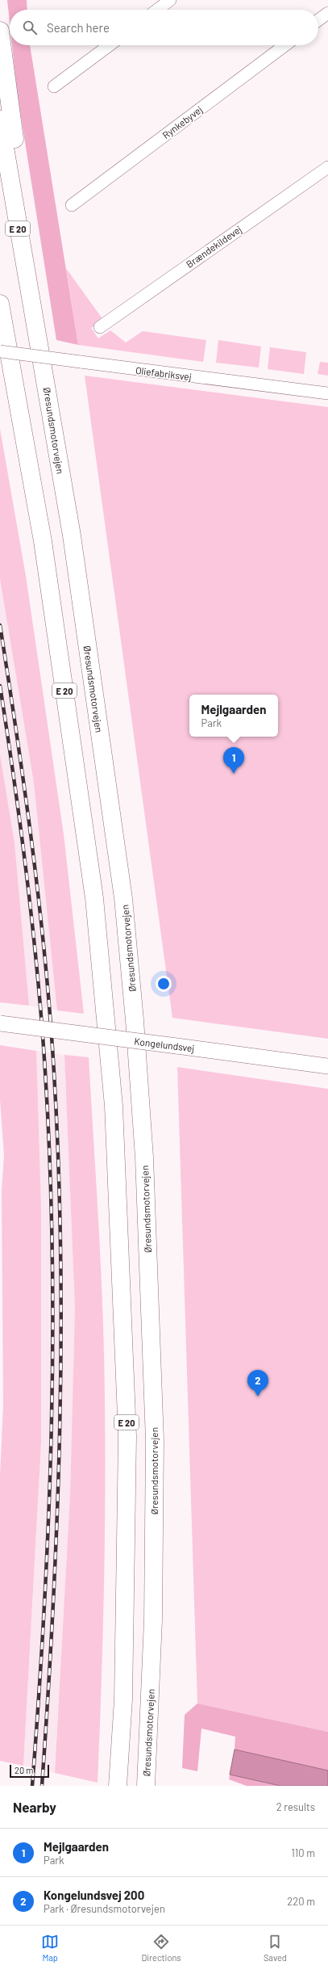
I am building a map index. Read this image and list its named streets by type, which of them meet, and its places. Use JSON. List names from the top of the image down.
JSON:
{
  "streets": {
    "highway": ["E 20", "Øresundsmotorvejen"],
    "street": [
      "Rynkebyvej",
      "Brændekildevej",
      "Oliefabriksvej",
      "Kongelundsvej"
    ]
  },
  "scale_bar": "20 m",
  "page": {
    "search": "Search here",
    "popup": ["Mejlgaarden", "Park"],
    "pins": ["1", "2"],
    "scale": "20 m",
    "heading": ["Nearby", "2 results"],
    "list": [
      {
        "mark": "1",
        "name": "Mejlgaarden",
        "note": "Park",
        "value": "110 m"
      },
      {
        "mark": "2",
        "name": "Kongelundsvej 200",
        "note": "Park · Øresundsmotorvejen",
        "value": "220 m"
      }
    ],
    "nav": ["Map", "Directions", "Saved"]
  }
}
